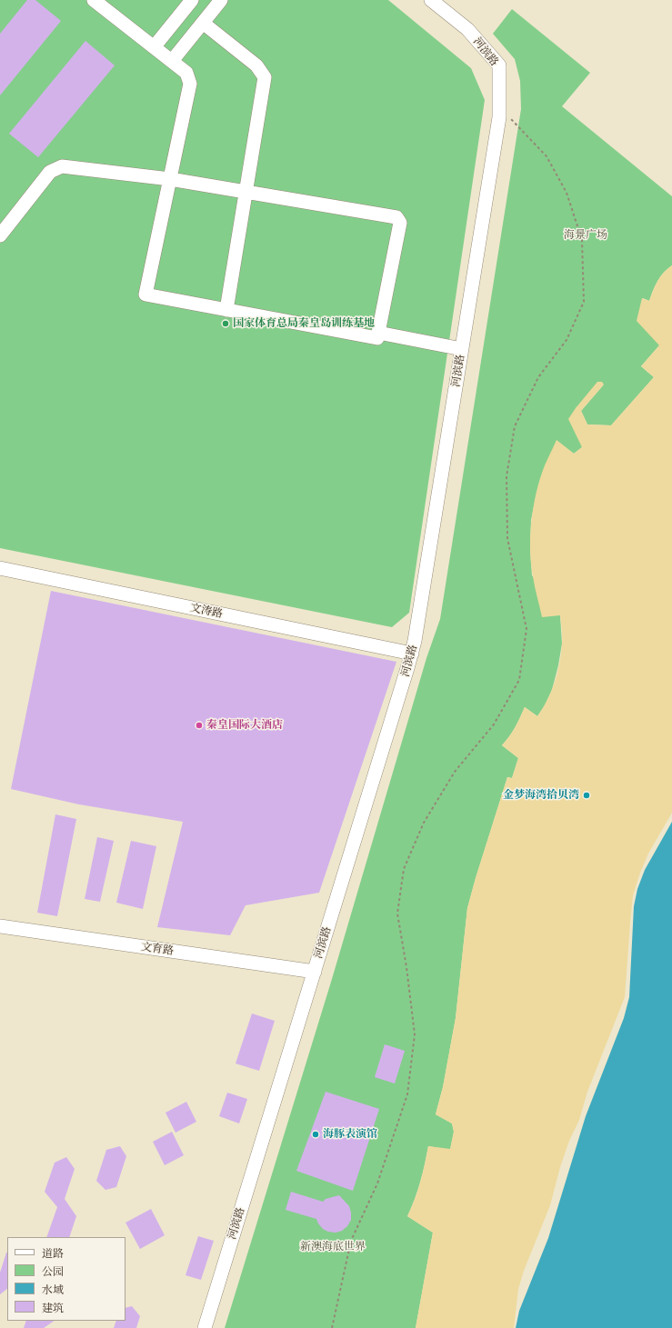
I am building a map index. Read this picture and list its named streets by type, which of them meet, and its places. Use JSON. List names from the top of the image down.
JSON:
{
  "streets": {
    "street": ["河滨路", "文涛路", "文育路"]
  },
  "crossings": [
    ["河滨路", "文涛路"],
    ["河滨路", "文育路"]
  ],
  "parks": ["海景广场", "新澳海底世界"],
  "places": [
    "国家体育总局秦皇岛训练基地",
    "秦皇国际大酒店",
    "金梦海湾拾贝湾",
    "海豚表演馆"
  ],
  "legend": [
    "道路",
    "公园",
    "水域",
    "建筑"
  ]
}
